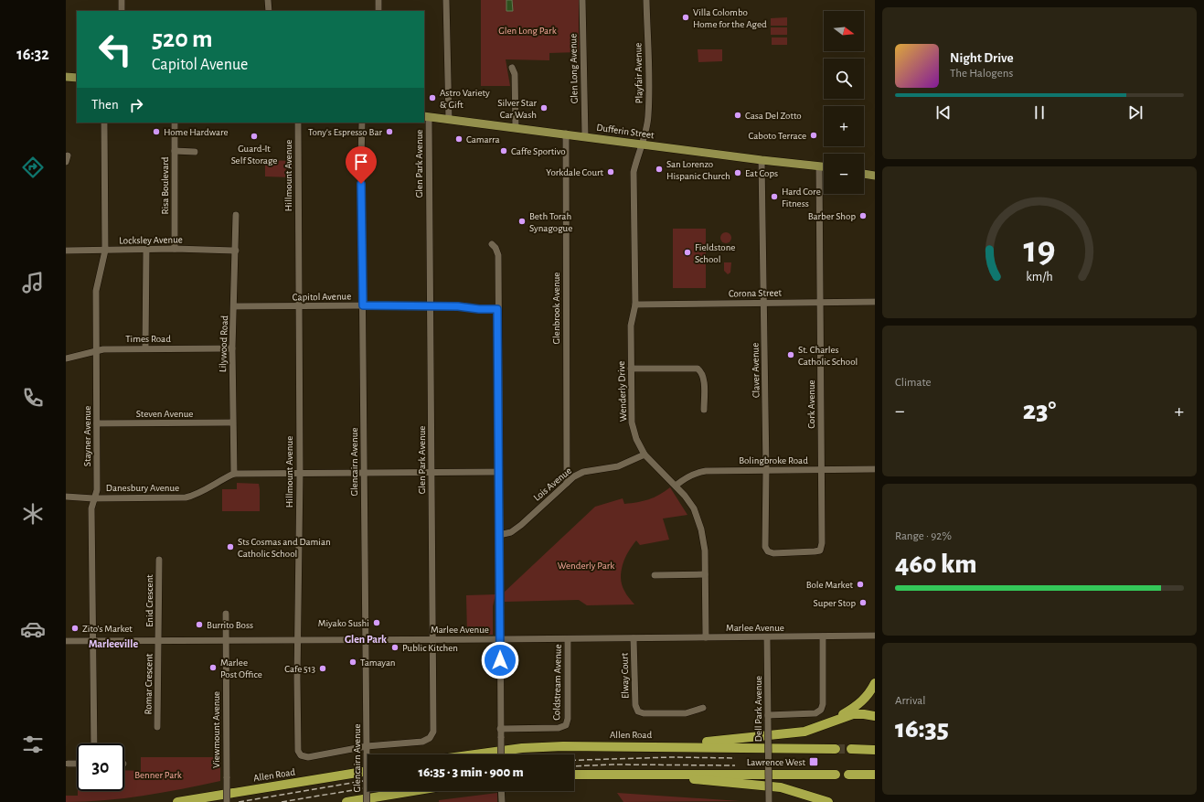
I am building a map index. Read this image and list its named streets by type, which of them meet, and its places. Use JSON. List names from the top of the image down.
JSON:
{
  "streets": {
    "highway": ["Allen Road"],
    "main road": ["Dufferin Street"],
    "street": [
      "Glen Long Avenue",
      "Playfair Avenue",
      "Glen Park Avenue",
      "Hillmount Avenue",
      "Risa Boulevard",
      "Locksley Avenue",
      "Corona Street",
      "Capitol Avenue",
      "Glenbrook Avenue",
      "Times Road",
      "Lilywood Road",
      "Claver Avenue",
      "Wenderly Drive",
      "Cork Avenue",
      "Steven Avenue",
      "Stayner Avenue",
      "Bolingbroke Road",
      "Glencairn Avenue",
      "Lois Avenue",
      "Danesbury Avenue",
      "Enid Crescent",
      "Marlee Avenue",
      "Elway Court",
      "Coldstream Avenue",
      "Romar Crescent",
      "Dell Park Avenue",
      "Viewmount Avenue"
    ]
  },
  "crossings": [
    ["Glen Long Avenue", "Dufferin Street"],
    ["Playfair Avenue", "Dufferin Street"],
    ["Playfair Avenue", "Wenderly Drive"],
    ["Dufferin Street", "Glen Park Avenue"],
    ["Dufferin Street", "Glenbrook Avenue"],
    ["Dufferin Street", "Claver Avenue"],
    ["Dufferin Street", "Wenderly Drive"],
    ["Glen Park Avenue", "Hillmount Avenue"],
    ["Glen Park Avenue", "Capitol Avenue"],
    ["Glen Park Avenue", "Glencairn Avenue"],
    ["Glen Park Avenue", "Danesbury Avenue"],
    ["Glen Park Avenue", "Marlee Avenue"],
    ["Hillmount Avenue", "Capitol Avenue"],
    ["Hillmount Avenue", "Glencairn Avenue"],
    ["Hillmount Avenue", "Danesbury Avenue"],
    ["Hillmount Avenue", "Marlee Avenue"],
    ["Risa Boulevard", "Locksley Avenue"],
    ["Locksley Avenue", "Lilywood Road"],
    ["Locksley Avenue", "Stayner Avenue"],
    ["Corona Street", "Claver Avenue"],
    ["Corona Street", "Wenderly Drive"],
    ["Corona Street", "Cork Avenue"],
    ["Capitol Avenue", "Lilywood Road"],
    ["Capitol Avenue", "Glencairn Avenue"],
    ["Glenbrook Avenue", "Lois Avenue"],
    ["Times Road", "Lilywood Road"],
    ["Times Road", "Stayner Avenue"],
    ["Lilywood Road", "Steven Avenue"],
    ["Lilywood Road", "Danesbury Avenue"],
    ["Claver Avenue", "Cork Avenue"],
    ["Claver Avenue", "Bolingbroke Road"],
    ["Wenderly Drive", "Bolingbroke Road"],
    ["Wenderly Drive", "Lois Avenue"],
    ["Wenderly Drive", "Marlee Avenue"],
    ["Cork Avenue", "Bolingbroke Road"],
    ["Steven Avenue", "Stayner Avenue"],
    ["Stayner Avenue", "Danesbury Avenue"],
    ["Stayner Avenue", "Marlee Avenue"],
    ["Glencairn Avenue", "Danesbury Avenue"],
    ["Glencairn Avenue", "Marlee Avenue"],
    ["Enid Crescent", "Marlee Avenue"],
    ["Enid Crescent", "Romar Crescent"],
    ["Marlee Avenue", "Elway Court"],
    ["Marlee Avenue", "Coldstream Avenue"],
    ["Marlee Avenue", "Romar Crescent"],
    ["Marlee Avenue", "Dell Park Avenue"],
    ["Marlee Avenue", "Viewmount Avenue"]
  ],
  "districts": ["Glen Park", "Marleeville"],
  "parks": ["Glen Long Park", "Wenderly Park", "Benner Park"],
  "places": {
    "other": [
      "Villa Colombo Home for the Aged",
      "Astro Variety & Gift",
      "Silver Star Car Wash",
      "Casa Del Zotto",
      "Home Hardware",
      "Tony's Espresso Bar",
      "Caboto Terrace",
      "Guard-It Self Storage",
      "Camarra",
      "Caffe Sportivo",
      "San Lorenzo Hispanic Church",
      "Yorkdale Court",
      "Eat Cops",
      "Hard Core Fitness",
      "Barber Shop",
      "Beth Torah Synagogue",
      "Fieldstone School",
      "St. Charles Catholic School",
      "Sts Cosmas and Damian Catholic School",
      "Bole Market",
      "Super Stop",
      "Miyako Sushi",
      "Burrito Boss",
      "Zito's Market",
      "Public Kitchen",
      "Tamayan",
      "Marlee Post Office",
      "Cafe 513"
    ],
    "transit": ["Lawrence West"]
  },
  "north": "right",
  "page": {
    "tabs": "16:32",
    "map_buttons": ["+", "−"],
    "turn": ["520 m", "Capitol Avenue"],
    "song": ["Night Drive", "The Halogens"],
    "then": "Then",
    "tile": [
      "Climate",
      ["Range · 92%", "460 km"],
      ["Arrival", "16:35"]
    ],
    "heat": ["−", "23°", "+"],
    "limit": "30",
    "trip": "16:35 · 3 min · 900 m",
    "gauge": ["19", "km/h"]
  }
}
